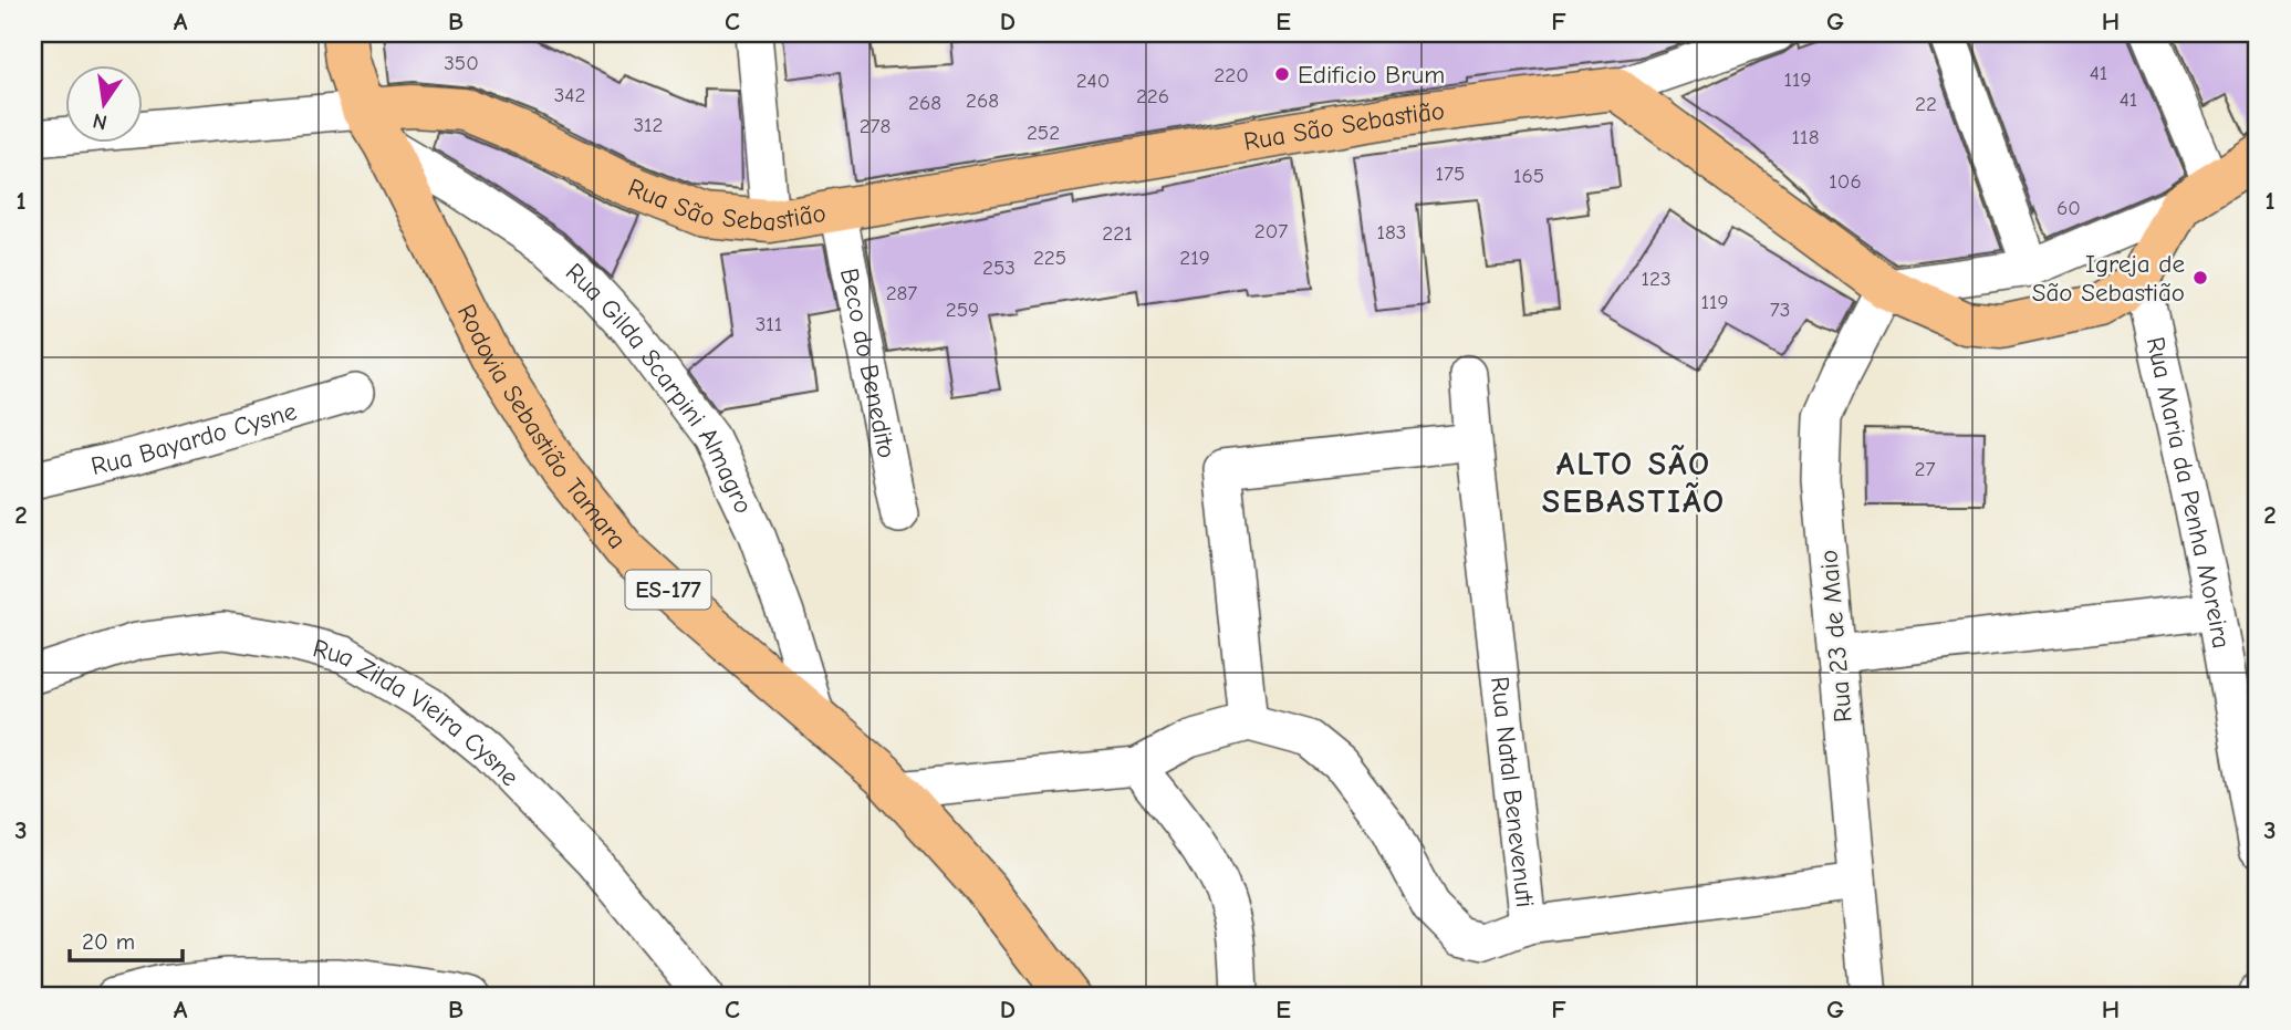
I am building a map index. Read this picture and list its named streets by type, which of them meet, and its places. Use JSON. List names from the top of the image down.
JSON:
{
  "streets": {
    "main road": ["Rua São Sebastião", "Rodovia Sebastião Tamara", "ES-177"],
    "street": [
      "Beco do Benedito",
      "Rua Gilda Scarpini Almagro",
      "Rua Bayardo Cysne",
      "Rua Maria da Penha Moreira",
      "Rua 23 de Maio",
      "Rua Zilda Vieira Cysne",
      "Rua Natal Benevenuti"
    ]
  },
  "crossings": [
    ["Rua São Sebastião", "Beco do Benedito"],
    ["Rua São Sebastião", "Rodovia Sebastião Tamara"],
    ["Rua São Sebastião", "ES-177"],
    ["Rua Gilda Scarpini Almagro", "Rodovia Sebastião Tamara"],
    ["Rodovia Sebastião Tamara", "ES-177"],
    ["Rua 23 de Maio", "Rua Natal Benevenuti"]
  ],
  "districts": ["ALTO SÃO SEBASTIÃO"],
  "places": ["Edificio Brum", "Igreja de São Sebastião"],
  "house_numbers": [
    "350",
    "41",
    "220",
    "119",
    "240",
    "342",
    "226",
    "41",
    "268",
    "268",
    "22",
    "312",
    "278",
    "252",
    "118",
    "175",
    "165",
    "106",
    "60",
    "207",
    "183",
    "221",
    "225",
    "219",
    "253",
    "123",
    "287",
    "119",
    "259",
    "73",
    "311",
    "27"
  ],
  "scale_bar": "20 m",
  "north": "bottom",
  "grid": {
    "columns": [
      "A",
      "B",
      "C",
      "D",
      "E",
      "F",
      "G",
      "H"
    ],
    "rows": ["1", "2", "3"]
  }
}
